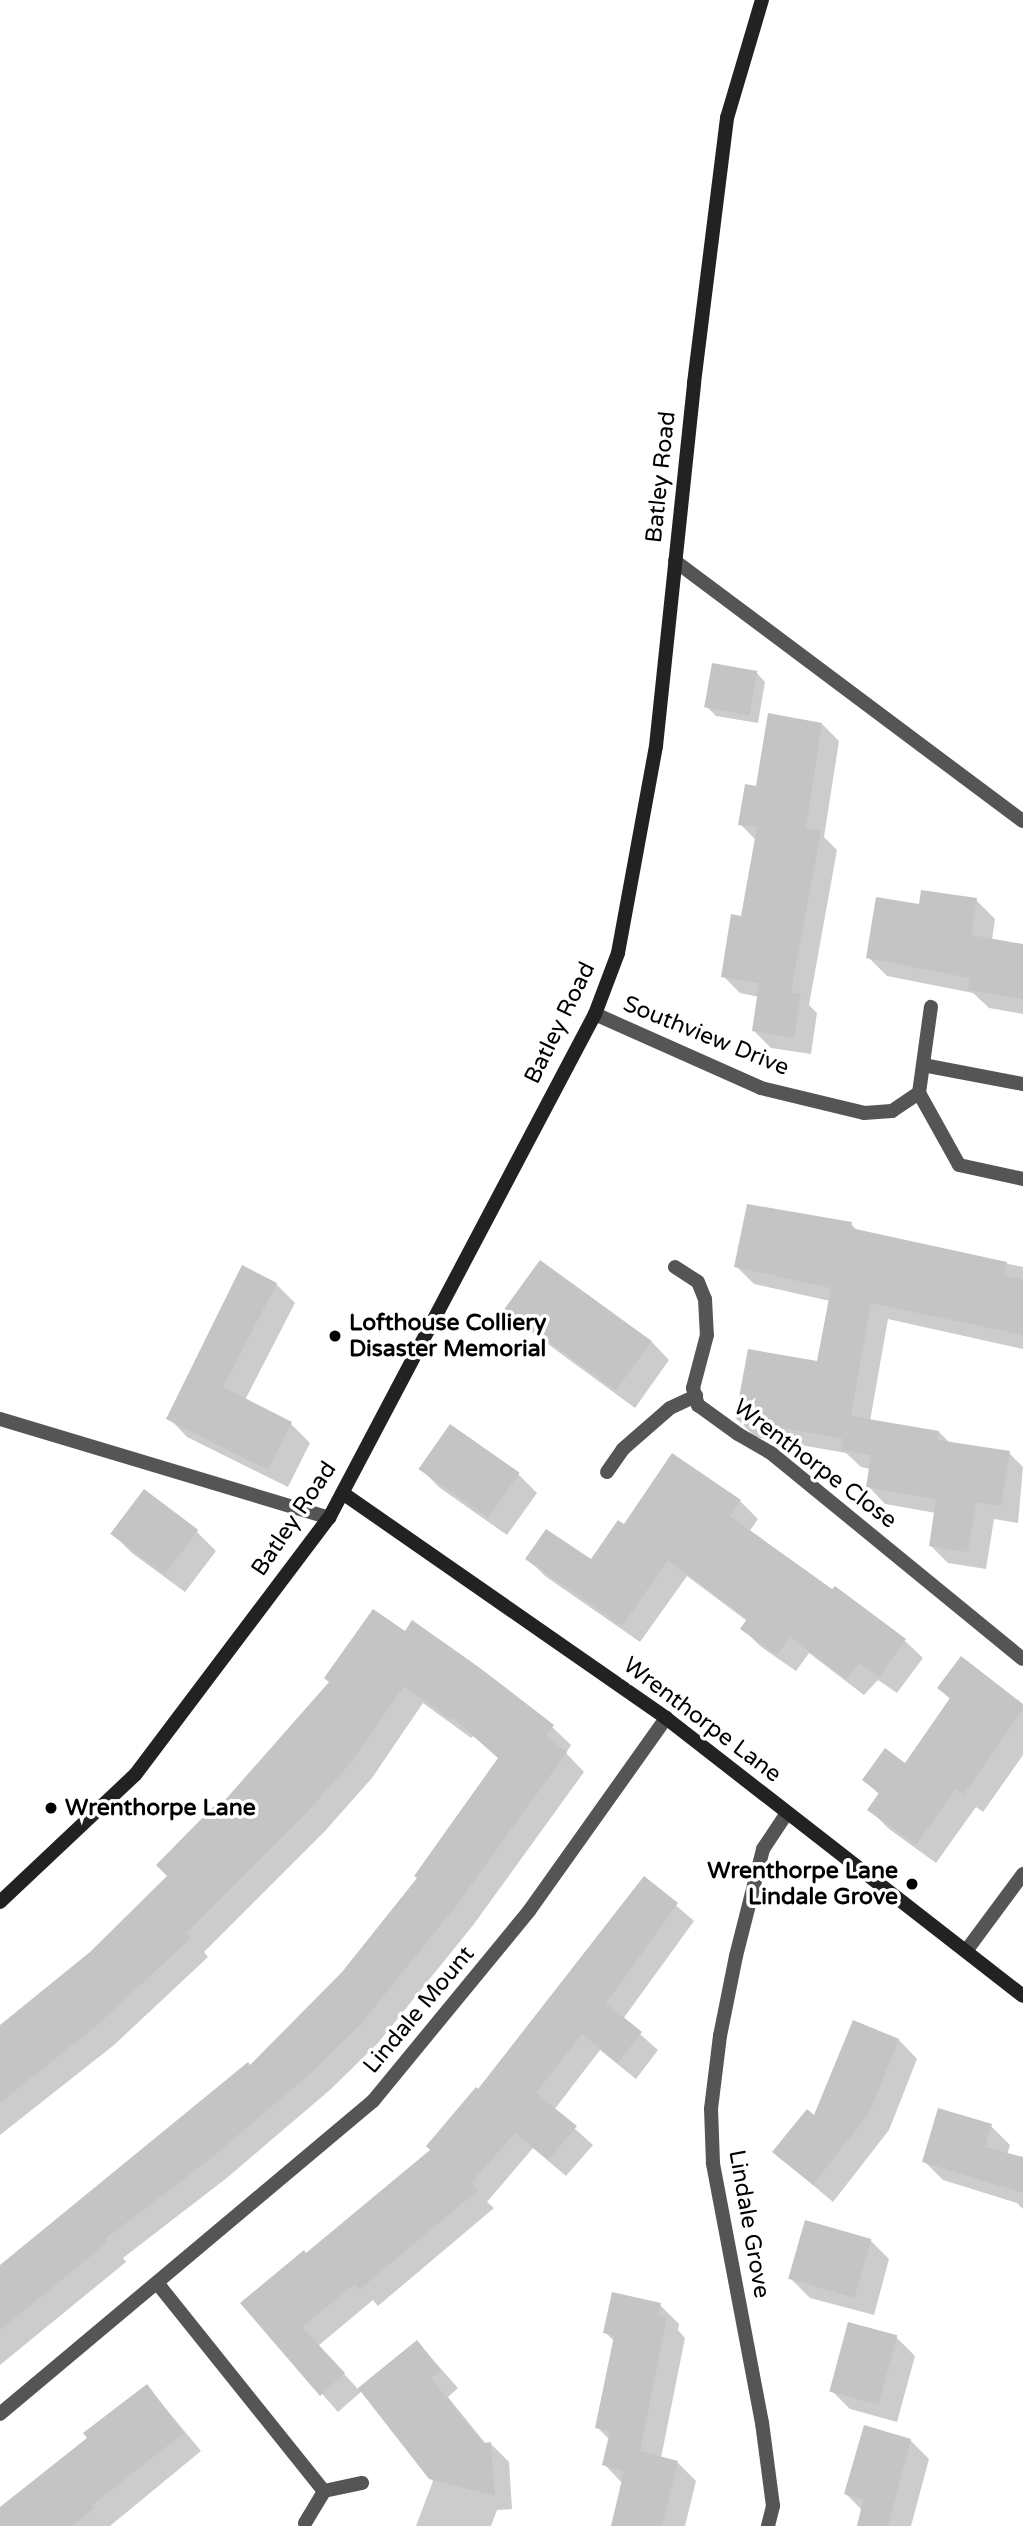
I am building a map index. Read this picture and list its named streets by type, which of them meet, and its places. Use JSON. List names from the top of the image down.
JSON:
{
  "streets": {
    "street": [
      "Batley Road",
      "Southview Drive",
      "Wrenthorpe Close",
      "Wrenthorpe Lane",
      "Lindale Mount",
      "Lindale Grove"
    ]
  },
  "crossings": [
    ["Batley Road", "Southview Drive"],
    ["Batley Road", "Wrenthorpe Lane"],
    ["Wrenthorpe Lane", "Lindale Mount"],
    ["Wrenthorpe Lane", "Lindale Grove"]
  ],
  "places": ["Lofthouse Colliery Disaster Memorial", "Wrenthorpe Lane", "Wrenthorpe Lane Lindale Grove"]
}
